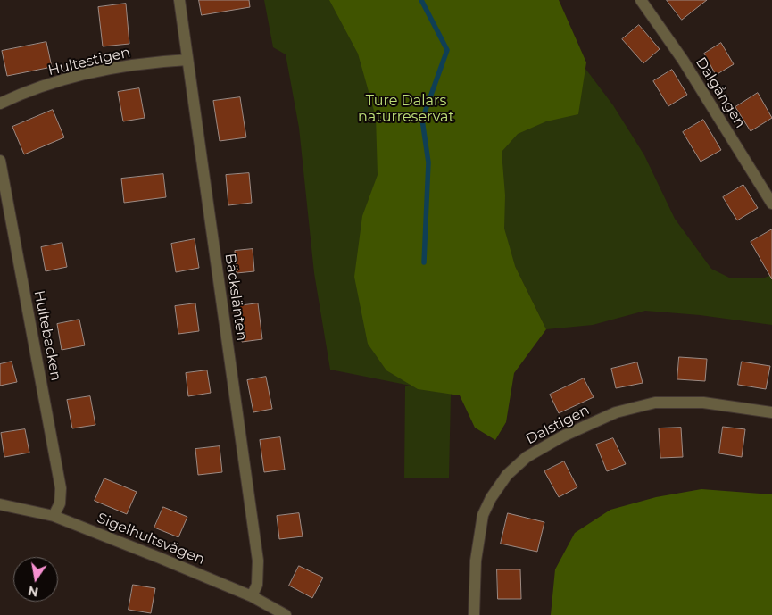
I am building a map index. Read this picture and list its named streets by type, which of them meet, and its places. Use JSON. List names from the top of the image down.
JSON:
{
  "streets": {
    "street": [
      "Hultestigen",
      "Dalgången",
      "Bäckslänten",
      "Hultebacken",
      "Dalstigen",
      "Sigelhultsvägen"
    ]
  },
  "crossings": [
    ["Hultestigen", "Bäckslänten"],
    ["Bäckslänten", "Sigelhultsvägen"],
    ["Hultebacken", "Sigelhultsvägen"]
  ],
  "parks": ["Ture Dalars naturreservat"],
  "north": "bottom"
}
